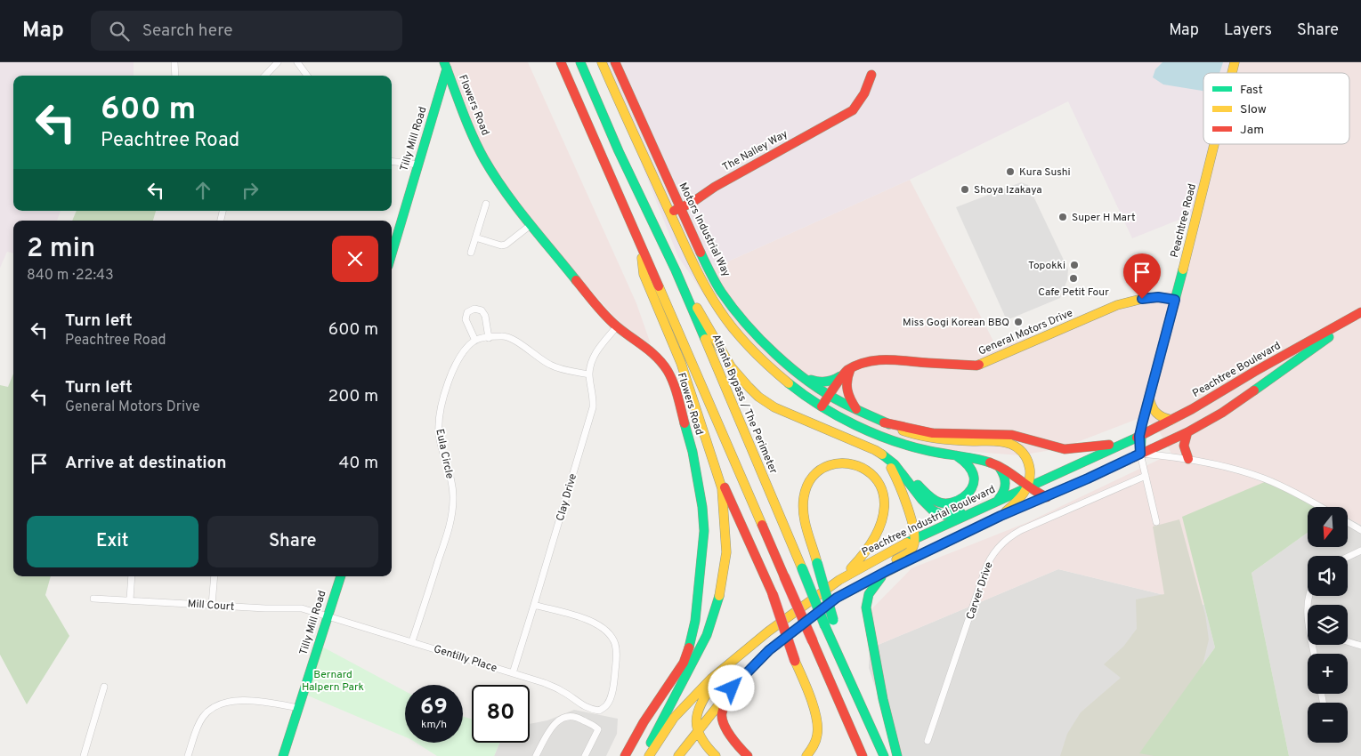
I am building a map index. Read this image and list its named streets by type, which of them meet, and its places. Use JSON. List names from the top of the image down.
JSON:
{
  "streets": {
    "main road": [
      "Flowers Road",
      "Tilly Mill Road",
      "The Nalley Way",
      "Peachtree Road",
      "Motors Industrial Way",
      "General Motors Drive",
      "Peachtree Boulevard",
      "Atlanta Bypass / The Perimeter",
      "Peachtree Industrial Boulevard"
    ],
    "street": [
      "Eula Circle",
      "Clay Drive",
      "Carver Drive",
      "Mill Court",
      "Gentilly Place"
    ]
  },
  "crossings": [
    ["Flowers Road", "Tilly Mill Road"],
    ["Flowers Road", "Clay Drive"],
    ["Tilly Mill Road", "Mill Court"],
    ["Tilly Mill Road", "Gentilly Place"],
    ["The Nalley Way", "Motors Industrial Way"],
    ["Peachtree Road", "General Motors Drive"],
    ["Peachtree Road", "Peachtree Boulevard"],
    ["Motors Industrial Way", "General Motors Drive"],
    ["Motors Industrial Way", "Peachtree Industrial Boulevard"],
    ["Peachtree Boulevard", "Peachtree Industrial Boulevard"],
    ["Eula Circle", "Gentilly Place"],
    ["Clay Drive", "Gentilly Place"],
    ["Mill Court", "Gentilly Place"]
  ],
  "parks": ["Bernard Halpern Park"],
  "places": [
    "Kura Sushi",
    "Shoya Izakaya",
    "Super H Mart",
    "Topokki",
    "Cafe Petit Four",
    "Miss Gogi Korean BBQ"
  ],
  "legend": ["Fast", "Slow", "Jam"],
  "north": "bottom",
  "page": {
    "header": "Map",
    "search": "Search here",
    "nav": ["Map", "Layers", "Share"],
    "turn": ["600 m", "Peachtree Road"],
    "heading": ["2 min", "840 m · 22:43"],
    "list": [
      {
        "name": "Turn left",
        "note": "Peachtree Road",
        "value": "600 m"
      },
      {
        "name": "Turn left",
        "note": "General Motors Drive",
        "value": "200 m"
      },
      {
        "name": "Arrive at destination",
        "value": "40 m"
      }
    ],
    "map_buttons": ["+", "−"],
    "buttons": ["Exit", "Share"],
    "speed": "69 km/h",
    "limit": "80"
  }
}
